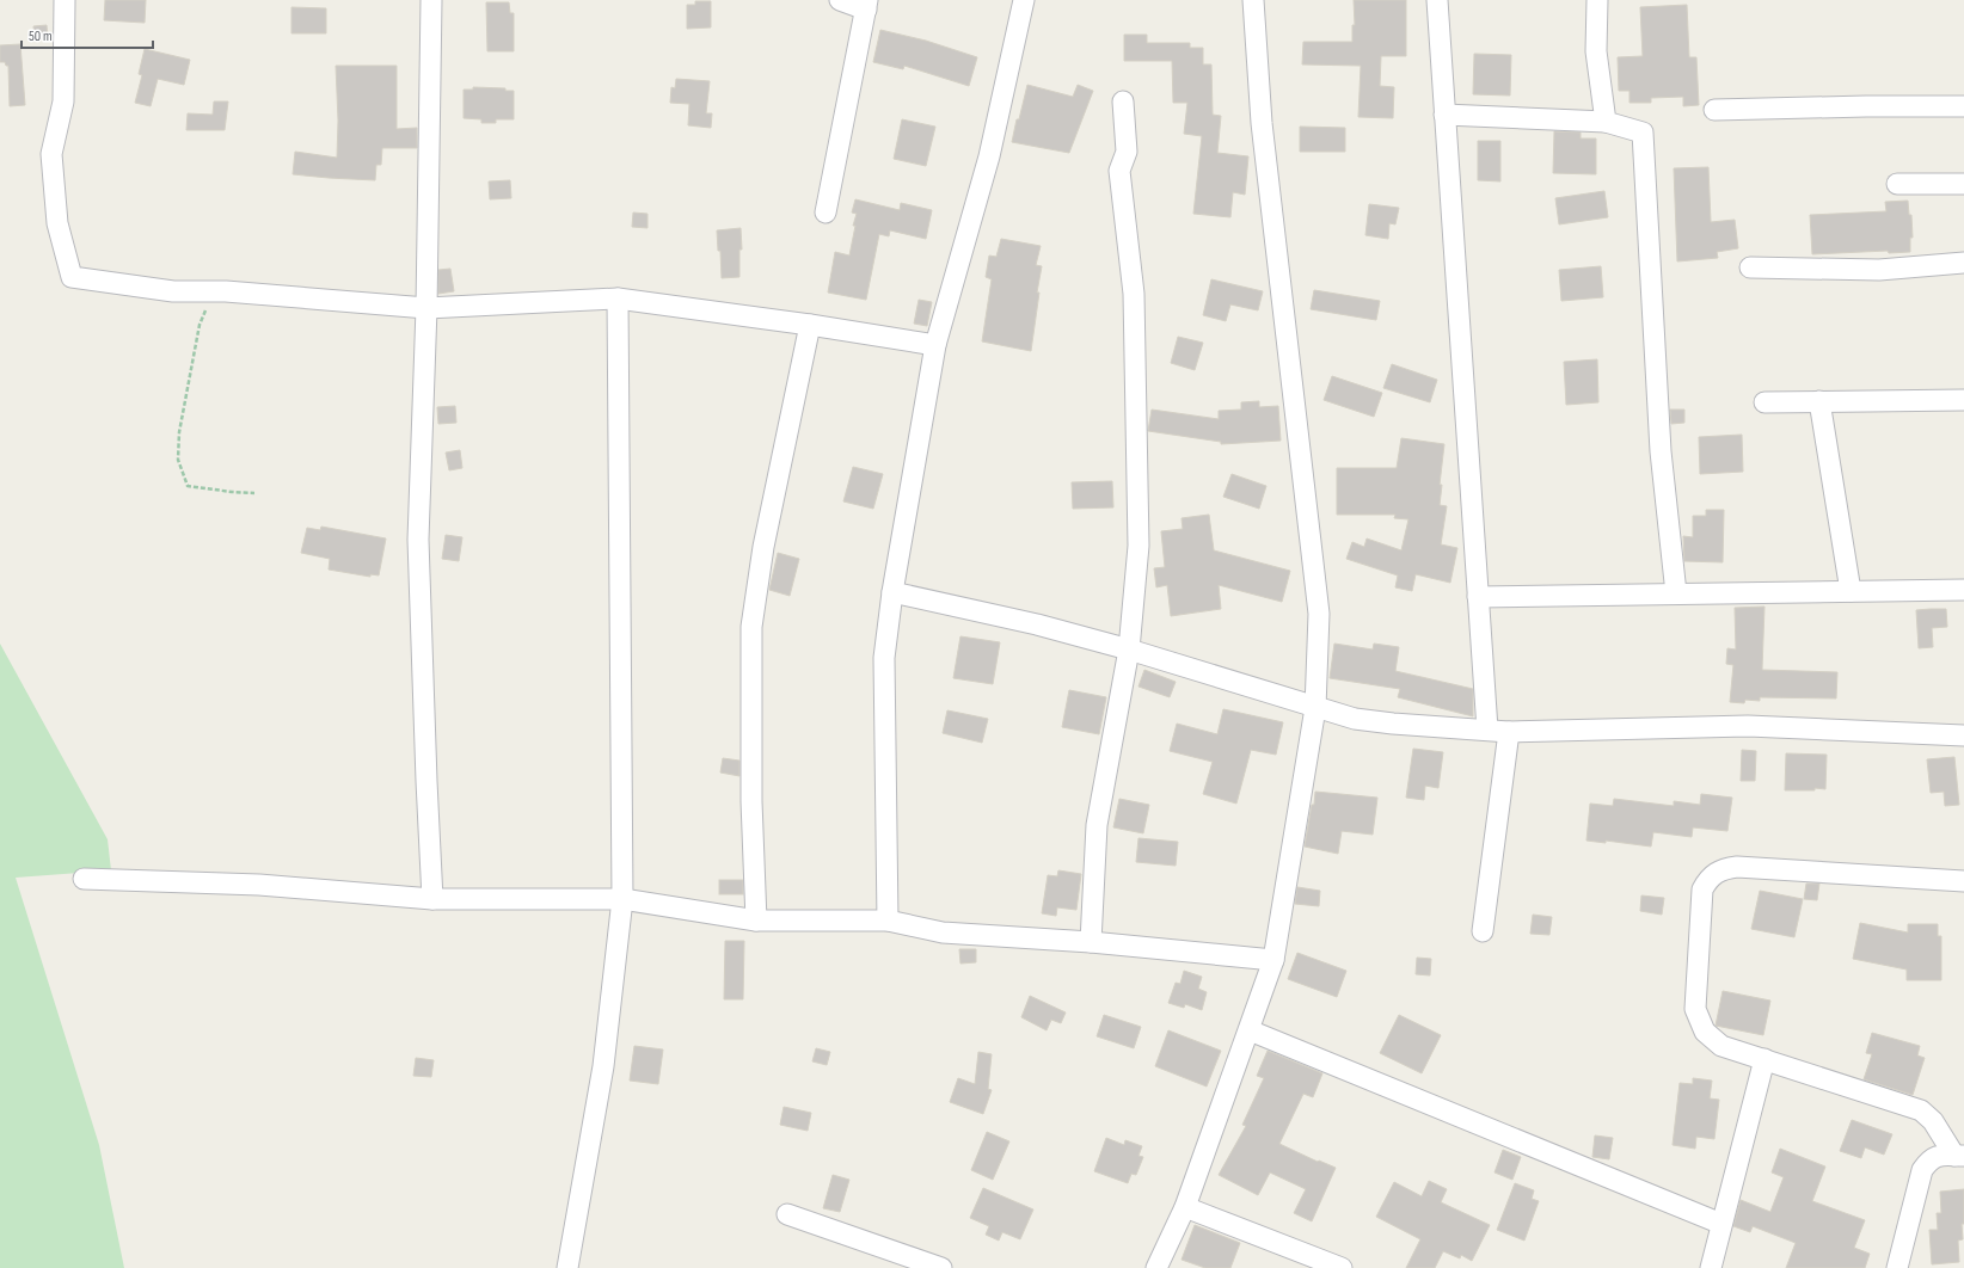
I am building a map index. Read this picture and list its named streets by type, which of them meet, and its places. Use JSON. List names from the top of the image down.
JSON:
{
  "scale_bar": "50 m"
}
